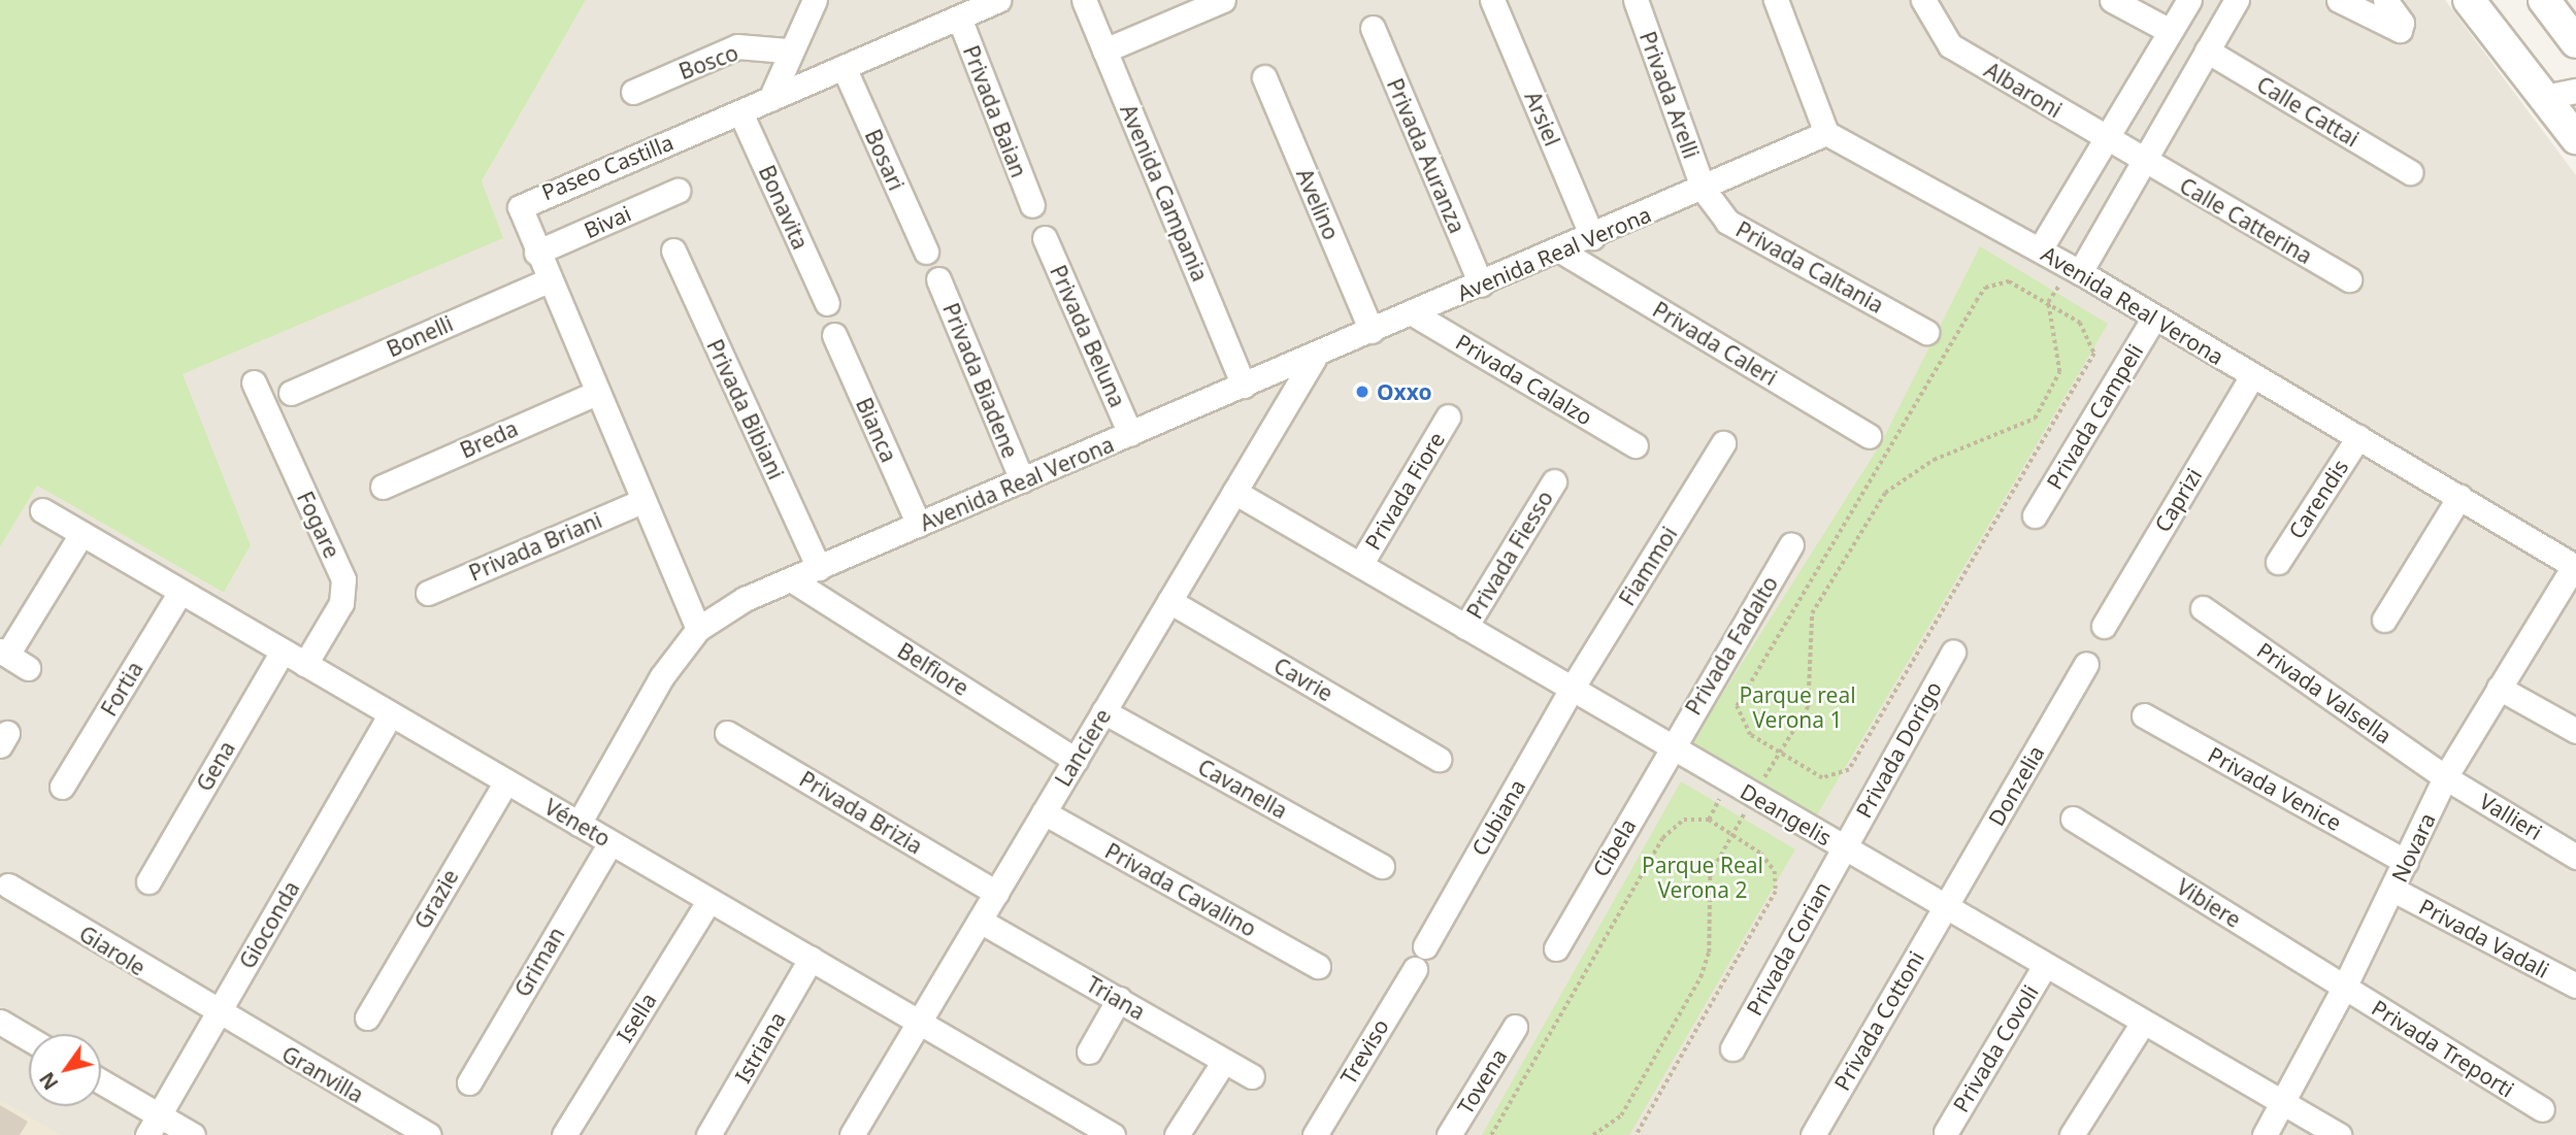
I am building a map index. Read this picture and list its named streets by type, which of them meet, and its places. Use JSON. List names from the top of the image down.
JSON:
{
  "streets": {
    "street": [
      "Bosco",
      "Albaroni",
      "Privada Arelli",
      "Privada Baian",
      "Calle Cattai",
      "Arsiel",
      "Privada Auranza",
      "Bosari",
      "Paseo Castilla",
      "Avenida Campania",
      "Avelino",
      "Bonavita",
      "Calle Catterina",
      "Bivai",
      "Avenida Real Verona",
      "Privada Caltania",
      "Bonelli",
      "Privada Beluna",
      "Privada Caleri",
      "Privada Calalzo",
      "Privada Biadene",
      "Privada Bibiani",
      "Privada Campeli",
      "Bianca",
      "Breda",
      "Privada Fiore",
      "Carendis",
      "Caprizi",
      "Fogare",
      "Privada Briani",
      "Privada Fiesso",
      "Fiammoi",
      "Privada Fadalto",
      "Belfiore",
      "Cavrie",
      "Fortia",
      "Privada Valsella",
      "Lanciere",
      "Privada Dorigo",
      "Gena",
      "Donzelia",
      "Cavanella",
      "Privada Venice",
      "Privada Brizia",
      "Deangelis",
      "Vallieri",
      "Cubiana",
      "Véneto",
      "Cibela",
      "Novara",
      "Privada Cavalino",
      "Grazie",
      "Vibiere",
      "Gioconda",
      "Privada Vadali",
      "Privada Corian",
      "Giarole",
      "Griman",
      "Triana",
      "Isella",
      "Privada Cottoni",
      "Istriana",
      "Privada Covoli",
      "Privada Treporti",
      "Treviso",
      "Granvilla",
      "Tovena"
    ]
  },
  "crossings": [
    ["Albaroni", "Calle Catterina"],
    ["Privada Arelli", "Avenida Real Verona"],
    ["Privada Arelli", "Privada Caltania"],
    ["Privada Baian", "Paseo Castilla"],
    ["Arsiel", "Avenida Real Verona"],
    ["Privada Auranza", "Avenida Real Verona"],
    ["Bosari", "Paseo Castilla"],
    ["Paseo Castilla", "Bonavita"],
    ["Paseo Castilla", "Bivai"],
    ["Paseo Castilla", "Avenida Real Verona"],
    ["Paseo Castilla", "Bonelli"],
    ["Paseo Castilla", "Breda"],
    ["Paseo Castilla", "Privada Briani"],
    ["Avenida Campania", "Avenida Real Verona"],
    ["Avelino", "Avenida Real Verona"],
    ["Avenida Real Verona", "Privada Caltania"],
    ["Avenida Real Verona", "Privada Beluna"],
    ["Avenida Real Verona", "Privada Caleri"],
    ["Avenida Real Verona", "Privada Calalzo"],
    ["Avenida Real Verona", "Privada Biadene"],
    ["Avenida Real Verona", "Privada Bibiani"],
    ["Avenida Real Verona", "Privada Campeli"],
    ["Avenida Real Verona", "Bianca"],
    ["Avenida Real Verona", "Carendis"],
    ["Avenida Real Verona", "Caprizi"],
    ["Avenida Real Verona", "Belfiore"],
    ["Avenida Real Verona", "Lanciere"],
    ["Avenida Real Verona", "Véneto"],
    ["Avenida Real Verona", "Novara"],
    ["Privada Fiore", "Deangelis"],
    ["Fogare", "Véneto"],
    ["Privada Fiesso", "Deangelis"],
    ["Fiammoi", "Deangelis"],
    ["Fiammoi", "Cubiana"],
    ["Privada Fadalto", "Deangelis"],
    ["Privada Fadalto", "Cibela"],
    ["Belfiore", "Lanciere"],
    ["Cavrie", "Lanciere"],
    ["Fortia", "Véneto"],
    ["Privada Valsella", "Vallieri"],
    ["Privada Valsella", "Novara"],
    ["Lanciere", "Cavanella"],
    ["Lanciere", "Privada Brizia"],
    ["Lanciere", "Deangelis"],
    ["Lanciere", "Véneto"],
    ["Lanciere", "Privada Cavalino"],
    ["Lanciere", "Triana"],
    ["Privada Dorigo", "Deangelis"],
    ["Privada Dorigo", "Privada Corian"],
    ["Gena", "Véneto"],
    ["Donzelia", "Deangelis"],
    ["Donzelia", "Privada Cottoni"],
    ["Privada Venice", "Novara"],
    ["Deangelis", "Cubiana"],
    ["Deangelis", "Cibela"],
    ["Deangelis", "Novara"],
    ["Deangelis", "Privada Corian"],
    ["Deangelis", "Privada Cottoni"],
    ["Deangelis", "Privada Covoli"],
    ["Vallieri", "Novara"],
    ["Véneto", "Grazie"],
    ["Véneto", "Gioconda"],
    ["Véneto", "Griman"],
    ["Véneto", "Isella"],
    ["Véneto", "Istriana"],
    ["Novara", "Vibiere"],
    ["Novara", "Privada Vadali"],
    ["Novara", "Privada Treporti"],
    ["Vibiere", "Privada Treporti"],
    ["Gioconda", "Giarole"],
    ["Gioconda", "Granvilla"],
    ["Giarole", "Granvilla"]
  ],
  "parks": ["Parque real Verona 1", "Parque Real Verona 2"],
  "places": ["Oxxo"],
  "north": "bottom left"
}
